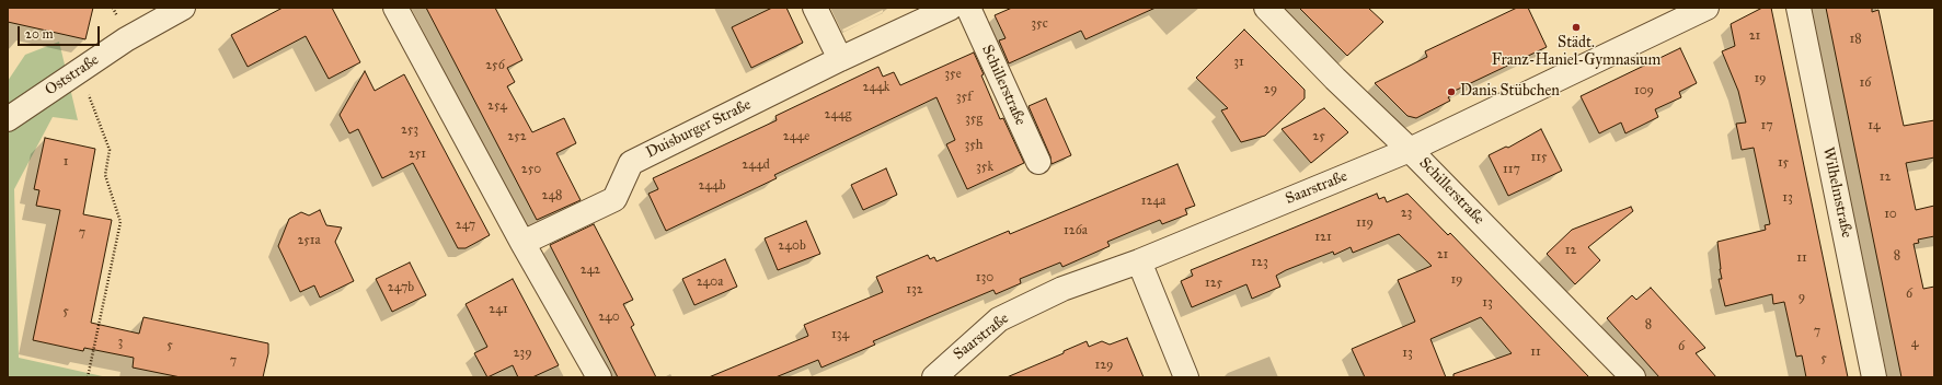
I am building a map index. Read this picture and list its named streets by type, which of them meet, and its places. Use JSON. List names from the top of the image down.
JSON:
{
  "streets": {
    "street": [
      "Oststraße",
      "Schillerstraße",
      "Duisburger Straße",
      "Saarstraße",
      "Wilhelmstraße"
    ]
  },
  "crossings": [
    ["Schillerstraße", "Saarstraße"]
  ],
  "places": ["Städt. Franz-Haniel-Gymnasium", "Danis Stübchen"],
  "house_numbers": [
    "35c",
    "21",
    "18",
    "31",
    "256",
    "35e",
    "19",
    "16",
    "244k",
    "29",
    "109",
    "35f",
    "254",
    "244g",
    "35g",
    "17",
    "14",
    "253",
    "252",
    "244e",
    "25",
    "35h",
    "251",
    "115",
    "1",
    "15",
    "244d",
    "35k",
    "250",
    "117",
    "12",
    "244b",
    "248",
    "13",
    "124a",
    "23",
    "10",
    "119",
    "247",
    "126a",
    "7",
    "121",
    "251a",
    "240b",
    "12",
    "21",
    "8",
    "11",
    "123",
    "242",
    "130",
    "19",
    "240a",
    "125",
    "247b",
    "132",
    "6",
    "9",
    "13",
    "241",
    "5",
    "240",
    "8",
    "7",
    "134",
    "3",
    "4",
    "5",
    "6",
    "11",
    "239",
    "13",
    "5",
    "7",
    "129"
  ],
  "scale_bar": "20 m"
}
